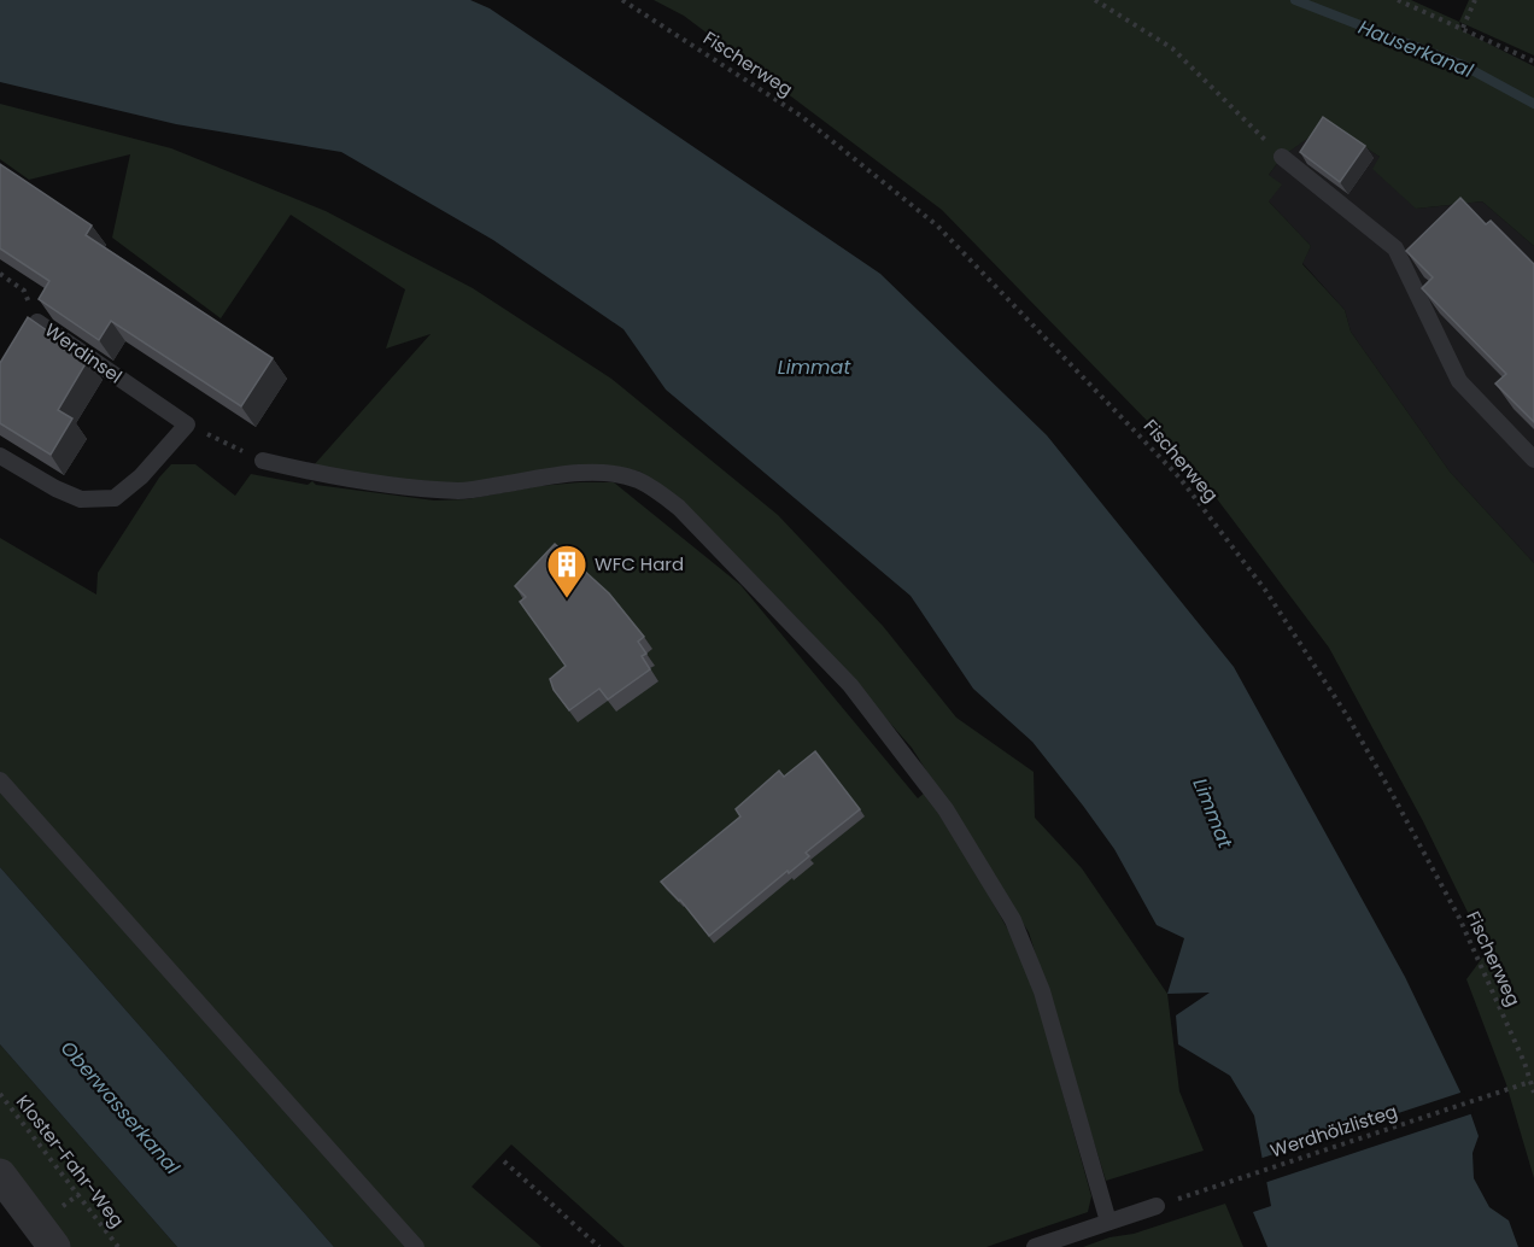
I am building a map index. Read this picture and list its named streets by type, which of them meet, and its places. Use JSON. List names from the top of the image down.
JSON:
{
  "streets": {
    "lane": ["Werdinsel"],
    "path": ["Fischerweg", "Werdhölzlisteg", "Kloster-Fahr-Weg"]
  },
  "crossings": [
    ["Fischerweg", "Werdhölzlisteg"]
  ],
  "water": ["Hauserkanal", "Limmat", "Oberwasserkanal"],
  "places": {
    "building": ["WFC Hard"]
  }
}
